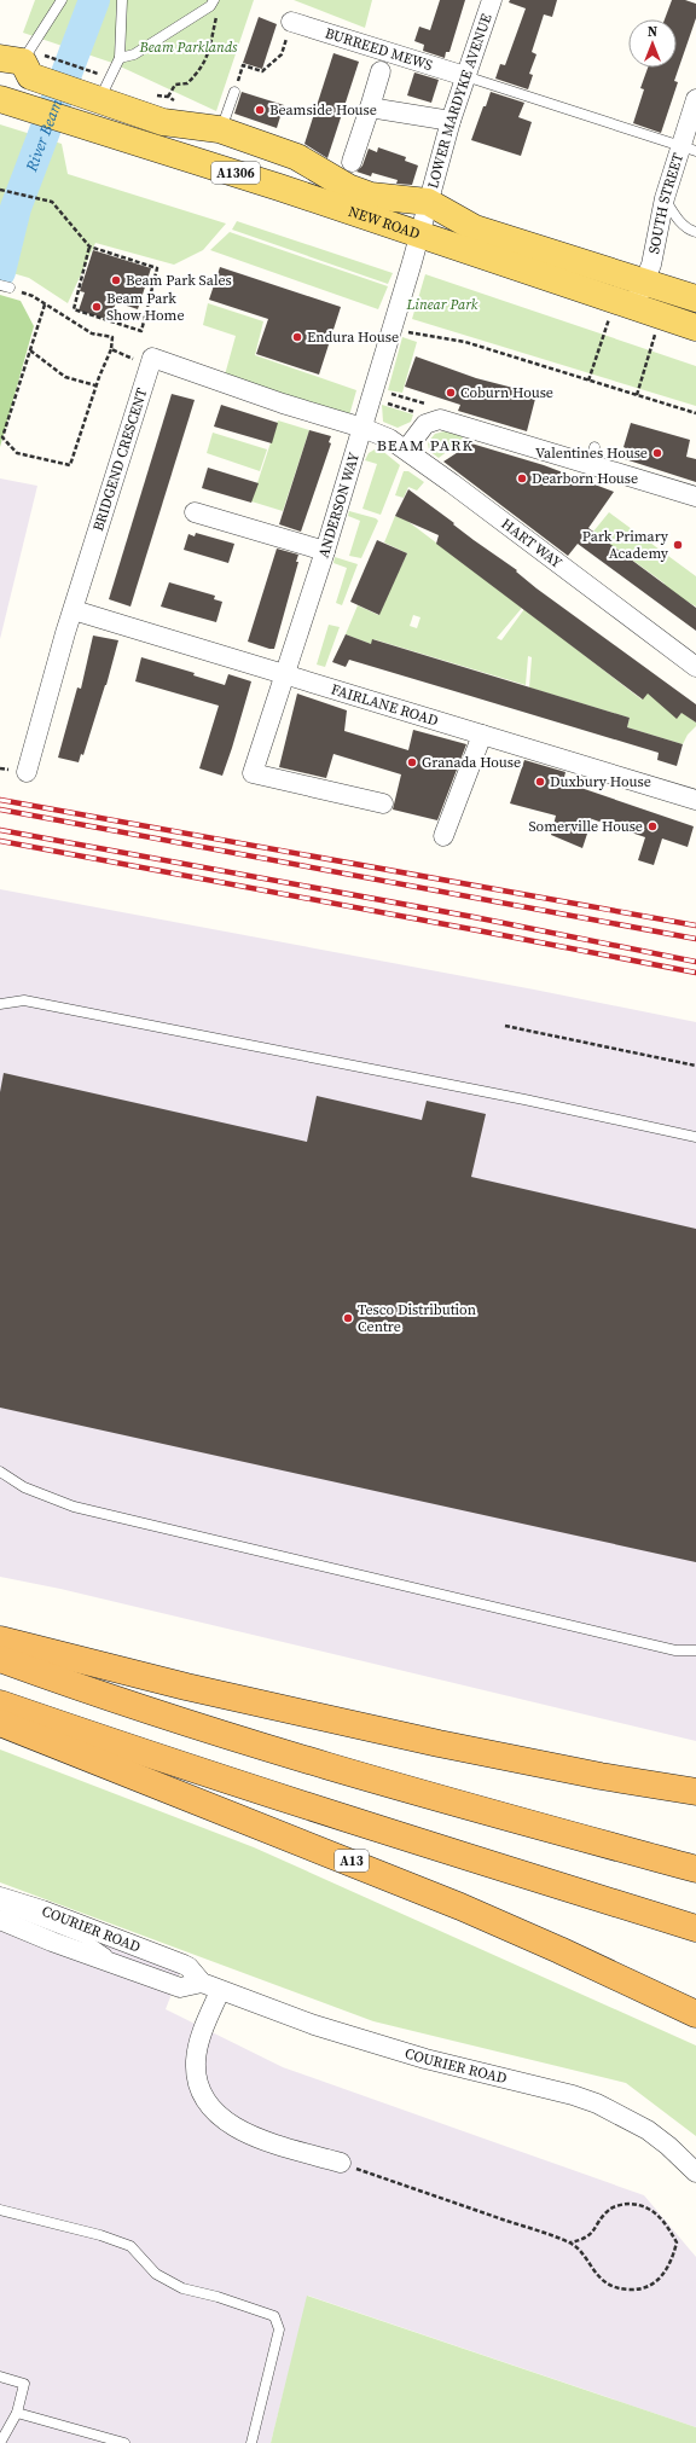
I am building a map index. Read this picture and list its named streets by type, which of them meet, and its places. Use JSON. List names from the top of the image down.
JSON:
{
  "streets": {
    "highway": ["A13"],
    "main road": ["A1306", "NEW ROAD"],
    "street": [
      "BURREED MEWS",
      "LOWER MARDYKE AVENUE",
      "SOUTH STREET",
      "BRIDGEND CRESCENT",
      "ANDERSON WAY",
      "HART WAY",
      "FAIRLANE ROAD",
      "COURIER ROAD"
    ]
  },
  "crossings": [
    ["BURREED MEWS", "LOWER MARDYKE AVENUE"],
    ["LOWER MARDYKE AVENUE", "NEW ROAD"],
    ["LOWER MARDYKE AVENUE", "ANDERSON WAY"],
    ["A1306", "NEW ROAD"],
    ["SOUTH STREET", "NEW ROAD"],
    ["NEW ROAD", "ANDERSON WAY"],
    ["BRIDGEND CRESCENT", "FAIRLANE ROAD"],
    ["ANDERSON WAY", "HART WAY"],
    ["ANDERSON WAY", "FAIRLANE ROAD"]
  ],
  "districts": ["BEAM PARK"],
  "water": ["River Beam"],
  "parks": ["Beam Parklands", "Linear Park"],
  "places": [
    "Beamside House",
    "Beam Park Sales",
    "Beam Park Show Home",
    "Endura House",
    "Coburn House",
    "Valentines House",
    "Dearborn House",
    "Park Primary Academy",
    "Granada House",
    "Duxbury House",
    "Somerville House",
    "Tesco Distribution Centre"
  ],
  "north": "top"
}
